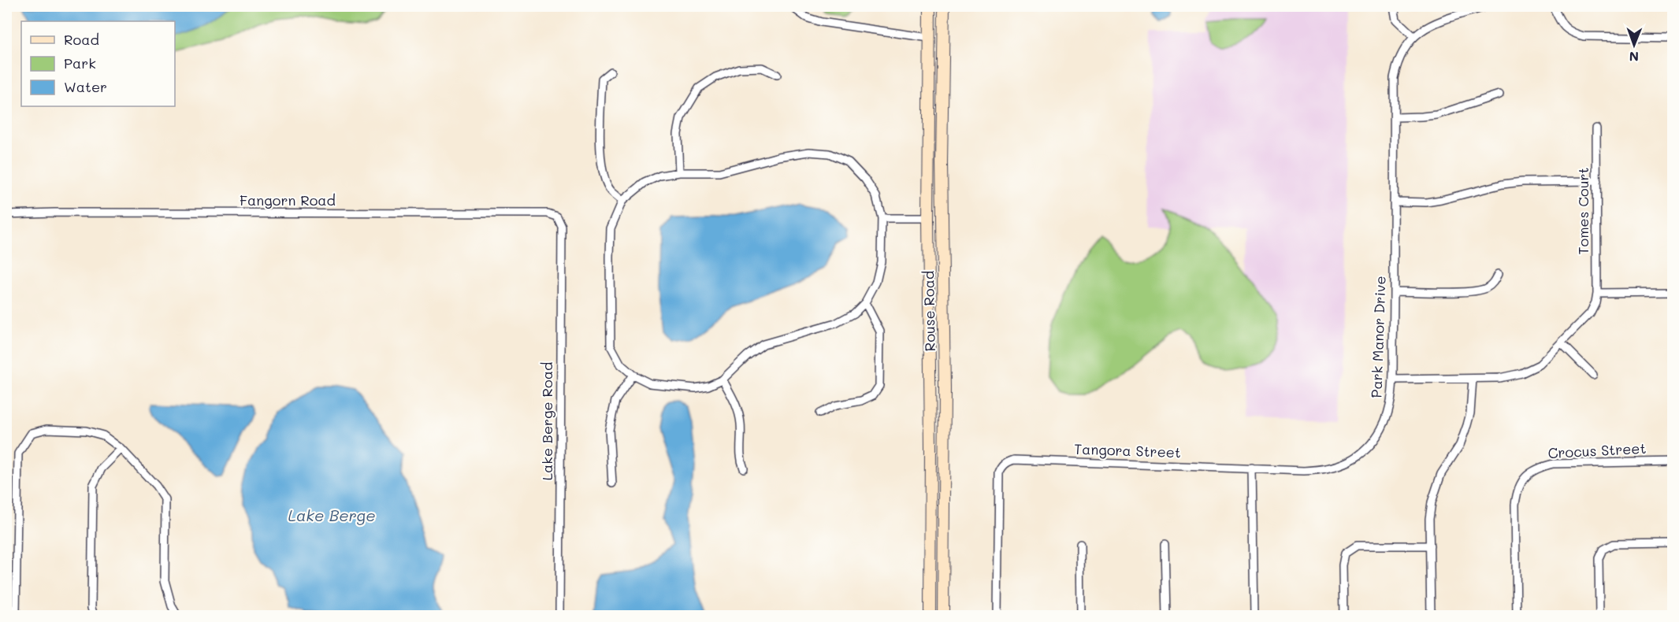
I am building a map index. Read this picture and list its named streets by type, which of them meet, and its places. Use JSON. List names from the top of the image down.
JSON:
{
  "streets": {
    "street": [
      "Fangorn Road",
      "Tomes Court",
      "Rouse Road",
      "Park Manor Drive",
      "Lake Berge Road",
      "Tangora Street",
      "Crocus Street"
    ]
  },
  "crossings": [
    ["Fangorn Road", "Lake Berge Road"],
    ["Park Manor Drive", "Tangora Street"]
  ],
  "water": ["Lake Berge"],
  "legend": ["Road", "Park", "Water"],
  "north": "bottom"
}
